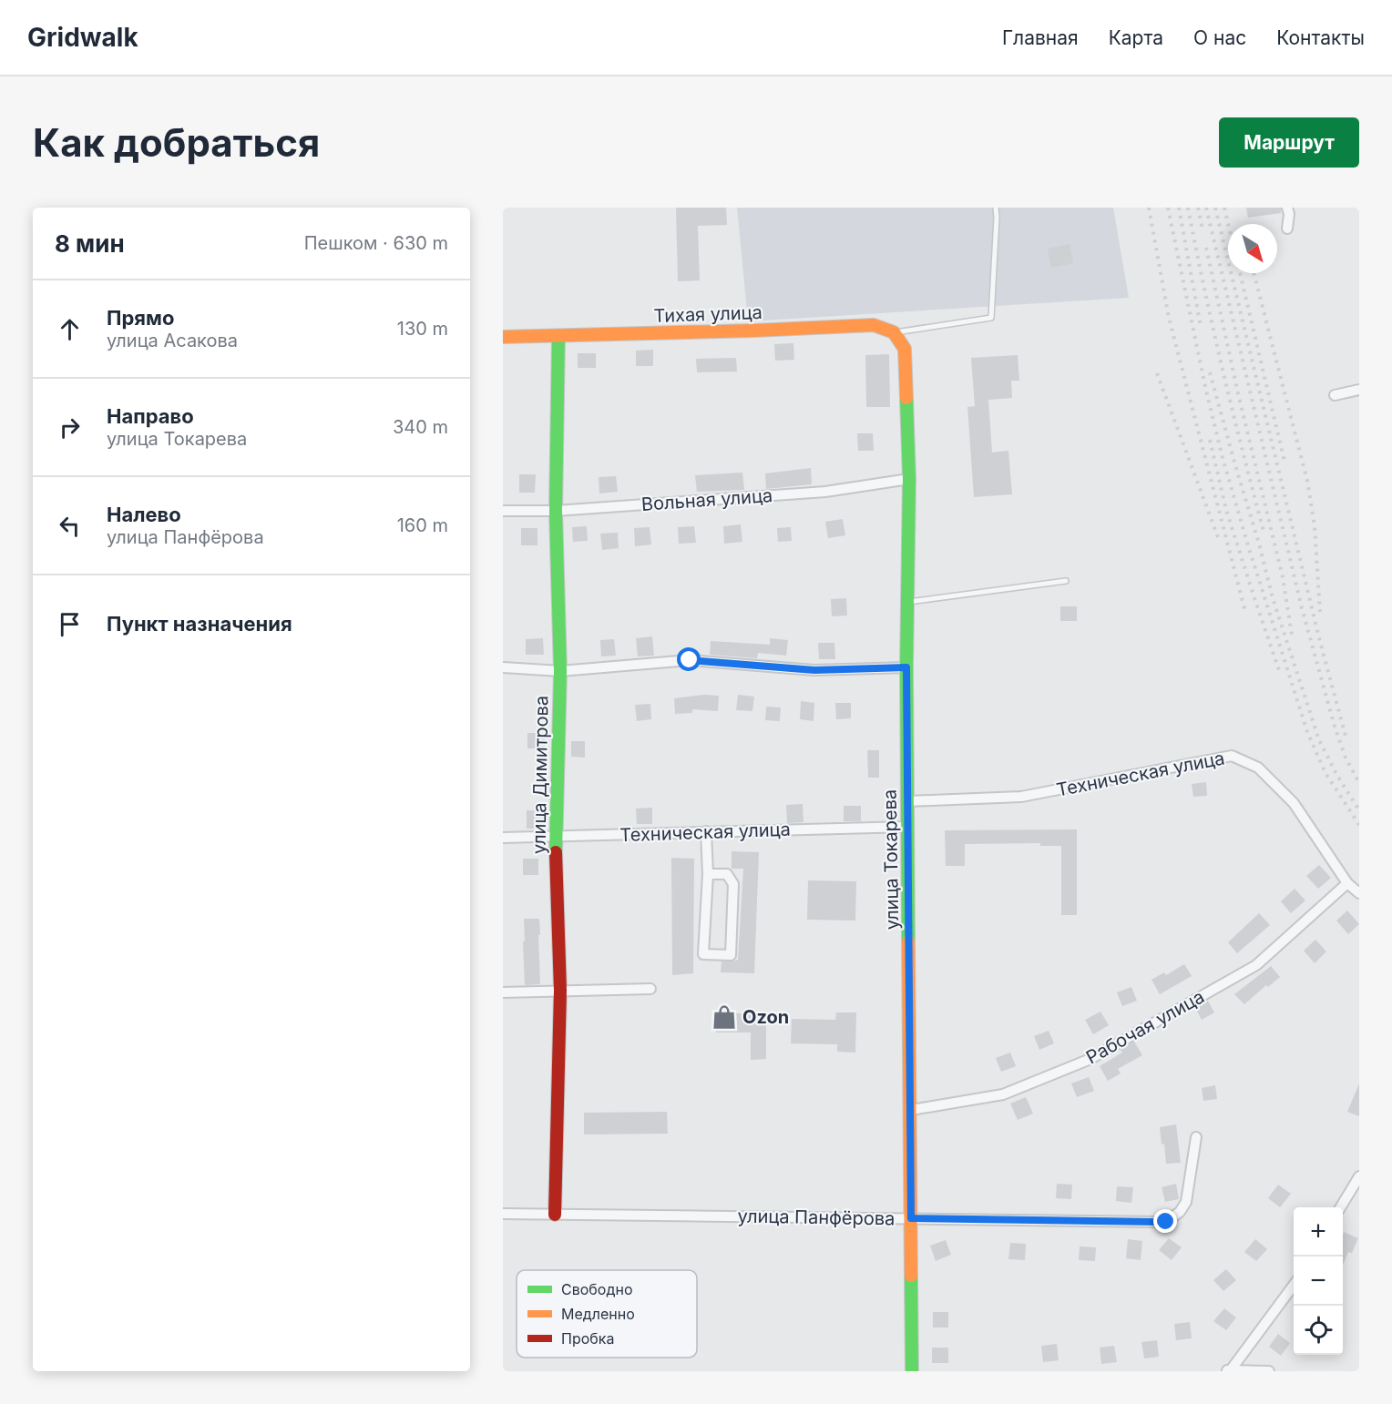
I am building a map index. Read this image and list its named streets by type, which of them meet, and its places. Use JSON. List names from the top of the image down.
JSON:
{
  "streets": {
    "street": [
      "Тихая улица",
      "Вольная улица",
      "Техническая улица",
      "улица Димитрова",
      "улица Токарева",
      "Рабочая улица",
      "улица Панфёрова"
    ]
  },
  "crossings": [
    ["Тихая улица", "улица Димитрова"],
    ["Тихая улица", "улица Токарева"],
    ["Вольная улица", "улица Димитрова"],
    ["Вольная улица", "улица Токарева"],
    ["Техническая улица", "улица Димитрова"],
    ["Техническая улица", "улица Токарева"],
    ["Техническая улица", "Рабочая улица"],
    ["улица Димитрова", "улица Панфёрова"],
    ["улица Токарева", "Рабочая улица"],
    ["улица Токарева", "улица Панфёрова"]
  ],
  "places": {
    "shop": ["Ozon"]
  },
  "legend": ["Свободно", "Медленно", "Пробка"],
  "north": "bottom right",
  "page": {
    "header": "Gridwalk",
    "nav": [
      "Главная",
      "Карта",
      "О нас",
      "Контакты"
    ],
    "buttons": "Маршрут",
    "title": "Как добраться",
    "heading": ["8 мин", "Пешком · 630 m"],
    "list": [
      ["Прямо", "улица Асакова", "130 m"],
      ["Направо", "улица Токарева", "340 m"],
      ["Налево", "улица Панфёрова", "160 m"],
      "Пункт назначения"
    ],
    "map_buttons": ["+", "−"]
  }
}
